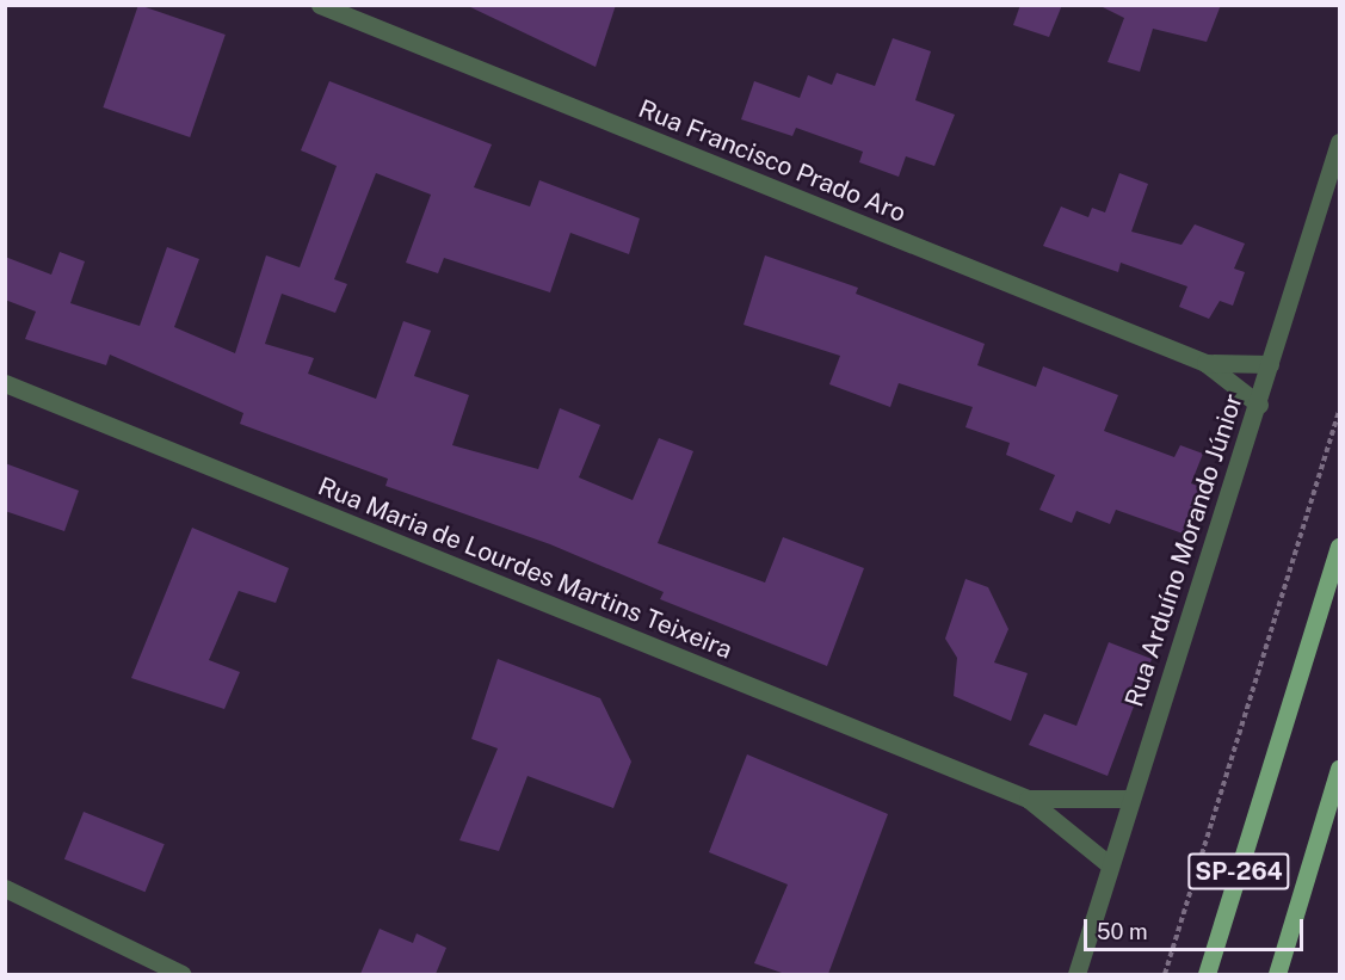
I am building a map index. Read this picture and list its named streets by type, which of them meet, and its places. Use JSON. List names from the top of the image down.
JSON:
{
  "streets": {
    "main road": ["SP-264"],
    "street": ["Rua Francisco Prado Aro", "Rua Arduíno Morando Júnior", "Rua Maria de Lourdes Martins Teixeira"]
  },
  "crossings": [
    ["Rua Francisco Prado Aro", "Rua Arduíno Morando Júnior"],
    ["Rua Arduíno Morando Júnior", "Rua Maria de Lourdes Martins Teixeira"]
  ],
  "scale_bar": "50 m"
}
